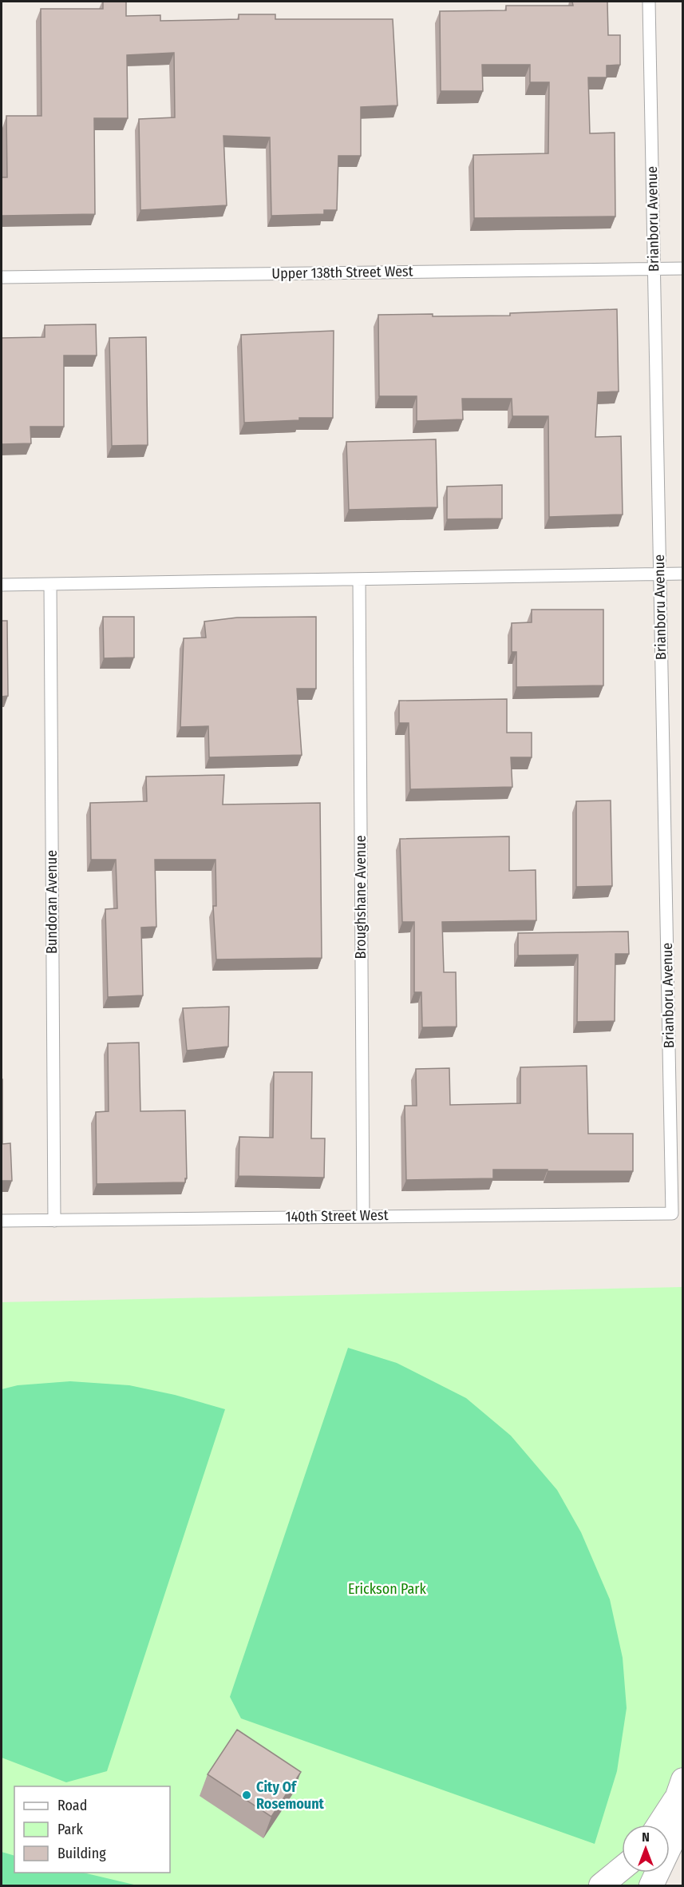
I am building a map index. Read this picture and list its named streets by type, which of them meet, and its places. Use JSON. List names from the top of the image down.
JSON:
{
  "streets": {
    "lane": [
      "Brianboru Avenue",
      "Upper 138th Street West",
      "Broughshane Avenue",
      "Bundoran Avenue",
      "140th Street West"
    ]
  },
  "crossings": [
    ["Brianboru Avenue", "Upper 138th Street West"],
    ["Brianboru Avenue", "140th Street West"],
    ["Broughshane Avenue", "140th Street West"],
    ["Bundoran Avenue", "140th Street West"]
  ],
  "parks": ["Erickson Park"],
  "places": ["City Of Rosemount"],
  "legend": ["Road", "Park", "Building"],
  "north": "top"
}
